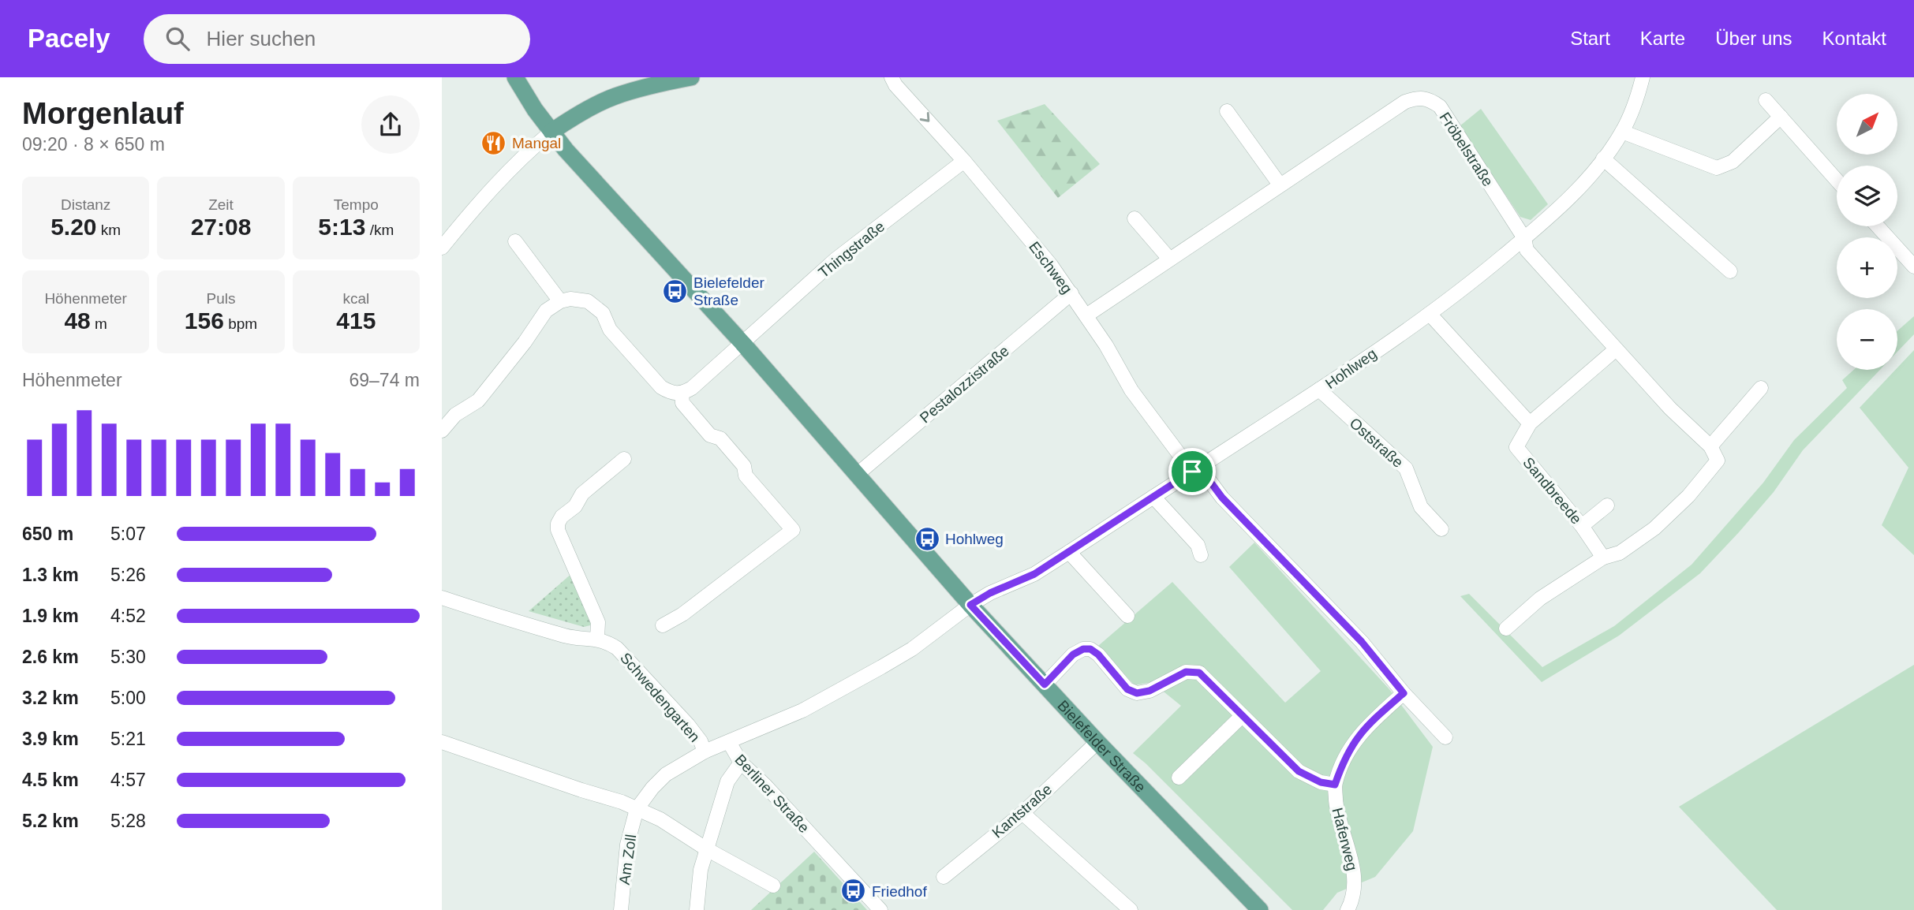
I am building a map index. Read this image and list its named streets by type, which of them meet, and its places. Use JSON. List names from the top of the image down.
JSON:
{
  "streets": {
    "main road": ["Bielefelder Straße"],
    "street": [
      "Fröbelstraße",
      "Thingstraße",
      "Eschweg",
      "Hohlweg",
      "Pestalozzistraße",
      "Oststraße",
      "Sandbreede",
      "Schwedengarten",
      "Berliner Straße",
      "Kantstraße",
      "Haferweg",
      "Am Zoll"
    ]
  },
  "crossings": [
    ["Fröbelstraße", "Eschweg"],
    ["Fröbelstraße", "Hohlweg"],
    ["Thingstraße", "Eschweg"],
    ["Thingstraße", "Bielefelder Straße"],
    ["Eschweg", "Hohlweg"],
    ["Eschweg", "Pestalozzistraße"],
    ["Eschweg", "Haferweg"],
    ["Hohlweg", "Oststraße"],
    ["Hohlweg", "Bielefelder Straße"],
    ["Hohlweg", "Berliner Straße"],
    ["Pestalozzistraße", "Bielefelder Straße"],
    ["Schwedengarten", "Berliner Straße"],
    ["Bielefelder Straße", "Kantstraße"],
    ["Berliner Straße", "Am Zoll"]
  ],
  "places": {
    "restaurant": ["Mangal"],
    "bus stop": ["Bielefelder Straße", "Hohlweg", "Friedhof"]
  },
  "north": "top right",
  "page": {
    "header": "Pacely",
    "search": "Hier suchen",
    "nav": [
      "Start",
      "Karte",
      "Über uns",
      "Kontakt"
    ],
    "heading": ["Morgenlauf", "09:20 · 8 × 650 m"],
    "map_buttons": ["+", "−"],
    "stats": [
      ["Distanz", "5.20 km"],
      ["Zeit", "27:08"],
      ["Tempo", "5:13 /km"],
      ["Höhenmeter", "48 m"],
      ["Puls", "156 bpm"],
      ["kcal", "415"]
    ],
    "chart": ["Höhenmeter", "69–74 m"],
    "list": [
      {
        "name": "650 m",
        "note": "5:07"
      },
      {
        "name": "1.3 km",
        "note": "5:26"
      },
      {
        "name": "1.9 km",
        "note": "4:52"
      },
      {
        "name": "2.6 km",
        "note": "5:30"
      },
      {
        "name": "3.2 km",
        "note": "5:00"
      },
      {
        "name": "3.9 km",
        "note": "5:21"
      },
      {
        "name": "4.5 km",
        "note": "4:57"
      },
      {
        "name": "5.2 km",
        "note": "5:28"
      }
    ]
  }
}
